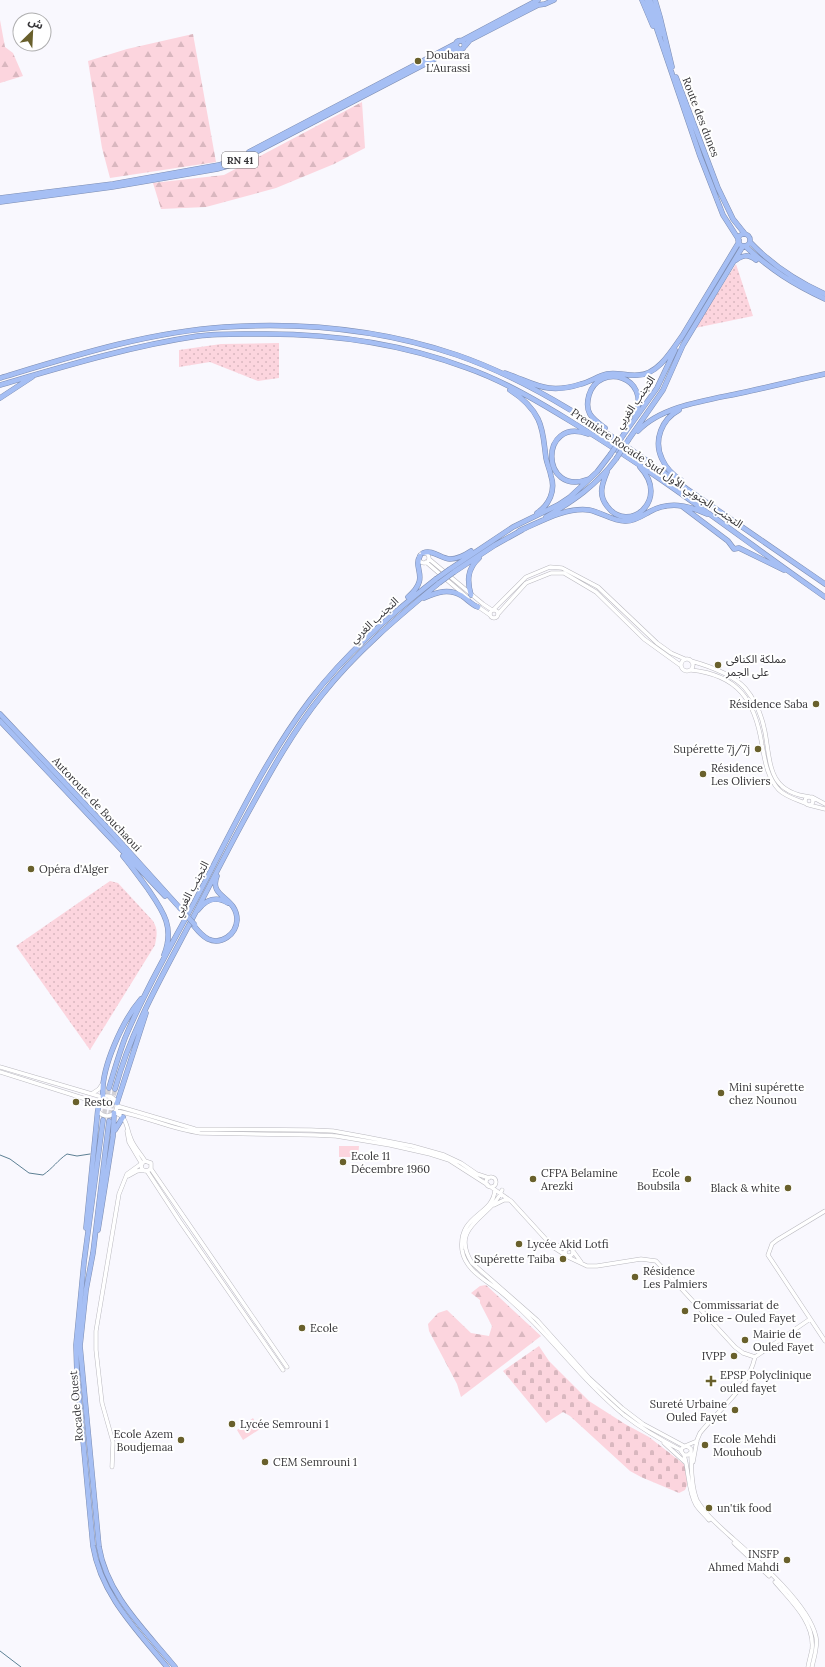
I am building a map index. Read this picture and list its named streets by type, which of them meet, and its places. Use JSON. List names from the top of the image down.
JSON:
{
  "streets": {
    "highway": [
      "Route des dunes",
      "RN 41",
      "التجنب الغربي",
      "Première Rocade Sud التجنب الجنوبي الأول",
      "Autoroute de Bouchaoui",
      "Rocade Ouest"
    ]
  },
  "crossings": [
    ["Route des dunes", "التجنب الغربي"]
  ],
  "places": {
    "other": [
      "Doubara L'Aurassi",
      "مملكة الكنافى على الجمر",
      "Résidence Saba",
      "Supérette 7j/7j",
      "Résidence Les Oliviers",
      "Opéra d'Alger",
      "Mini supérette chez Nounou",
      "Resto",
      "Ecole 11 Décembre 1960",
      "CFPA Belamine Arezki",
      "Ecole Boubsila",
      "Black & white",
      "Lycée Akid Lotfi",
      "Supérette Taiba",
      "Résidence Les Palmiers",
      "Commissariat de Police - Ouled Fayet",
      "Ecole",
      "Mairie de Ouled Fayet",
      "IVPP",
      "Sureté Urbaine Ouled Fayet",
      "Lycée Semrouni 1",
      "Ecole Azem Boudjemaa",
      "Ecole Mehdi Mouhoub",
      "CEM Semrouni 1",
      "un'tik food",
      "INSFP Ahmed Mahdi"
    ],
    "health": ["EPSP Polyclinique ouled fayet"]
  },
  "north": "top right"
}
